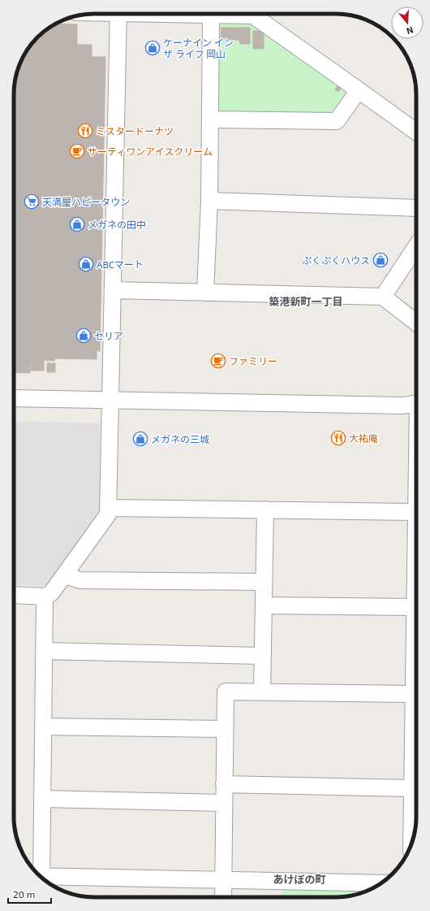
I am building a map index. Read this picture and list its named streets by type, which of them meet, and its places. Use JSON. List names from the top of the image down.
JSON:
{
  "districts": ["築港新町一丁目", "あけぼの町"],
  "places": {
    "shop": [
      "ケーナイン イン ザ ライフ 岡山",
      "メガネの田中",
      "ぷくぷくハウス",
      "ABCマート",
      "セリア",
      "メガネの三城"
    ],
    "restaurant": ["ミスタードーナツ", "大祐庵"],
    "cafe": ["サーティワンアイスクリーム", "ファミリー"],
    "supermarket": ["天満屋ハピータウン"]
  },
  "scale_bar": "20 m",
  "north": "bottom"
}
